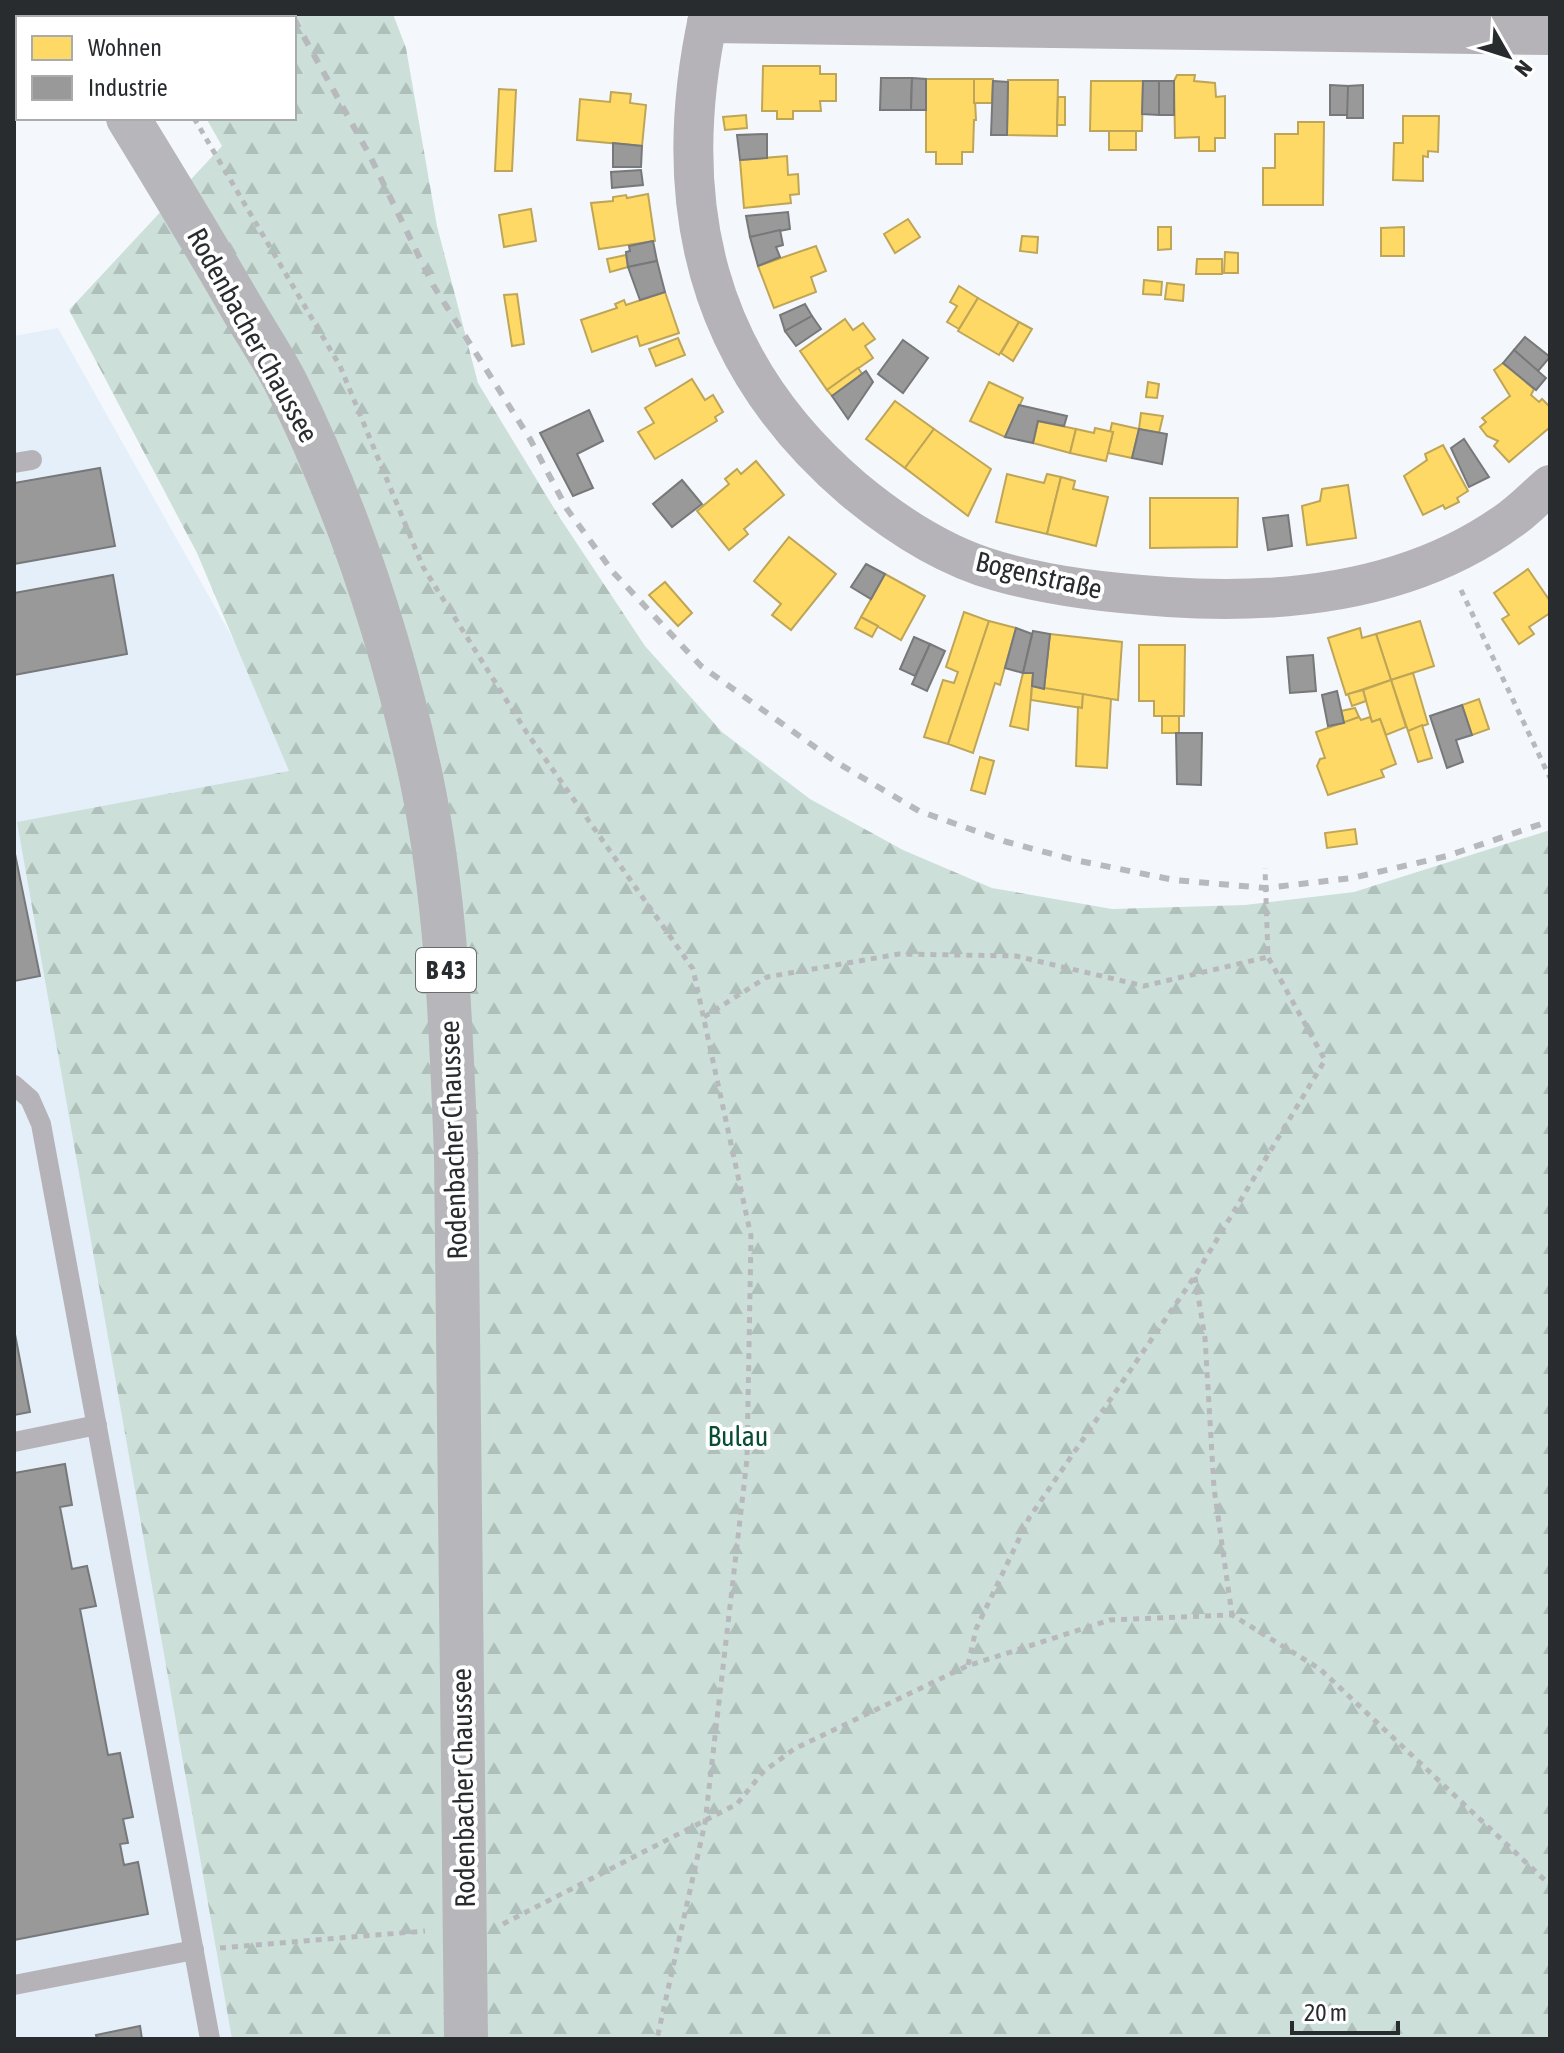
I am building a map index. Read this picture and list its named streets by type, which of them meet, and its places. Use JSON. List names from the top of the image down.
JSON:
{
  "streets": {
    "main road": ["Rodenbacher Chaussee", "B 43"],
    "street": ["Bogenstraße"]
  },
  "parks": ["Bulau"],
  "legend": ["Wohnen", "Industrie"],
  "scale_bar": "20 m",
  "north": "bottom right"
}
